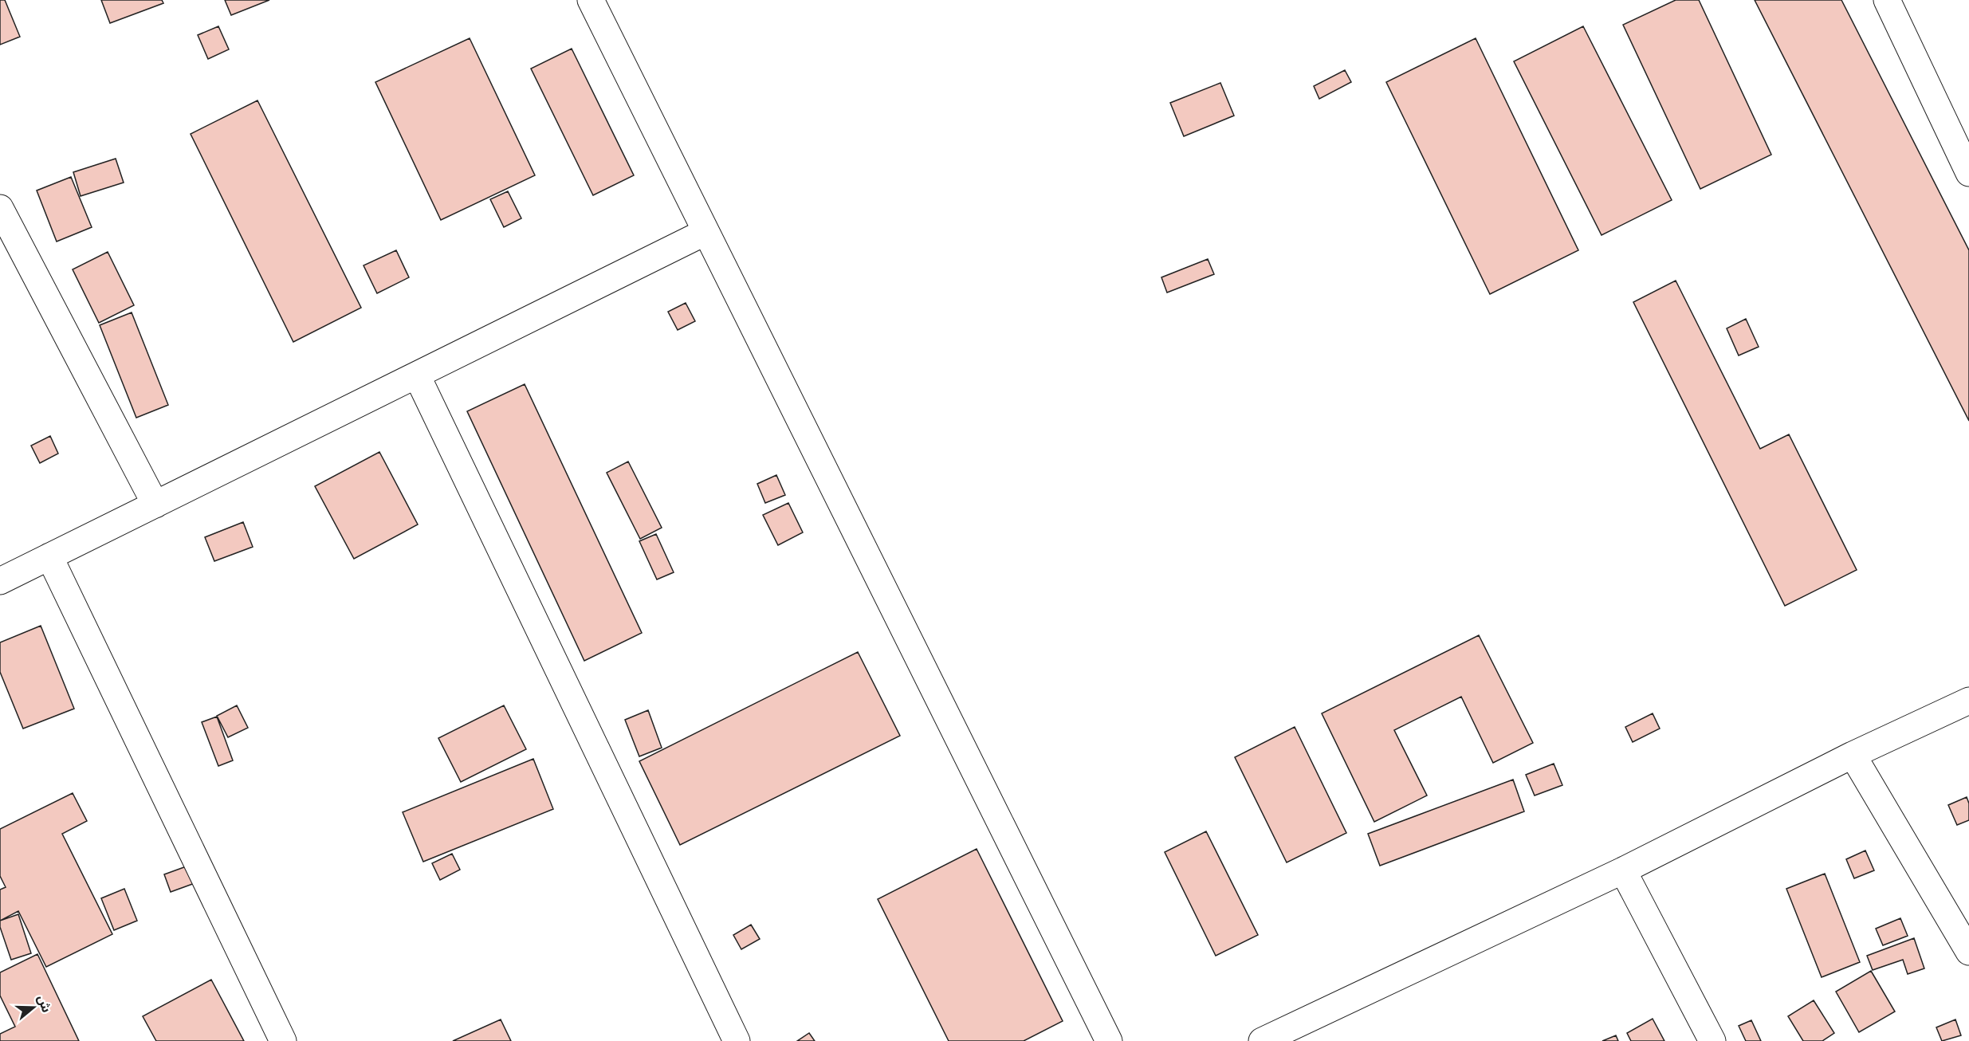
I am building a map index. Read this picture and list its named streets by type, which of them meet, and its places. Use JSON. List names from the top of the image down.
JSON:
{
  "north": "right"
}
